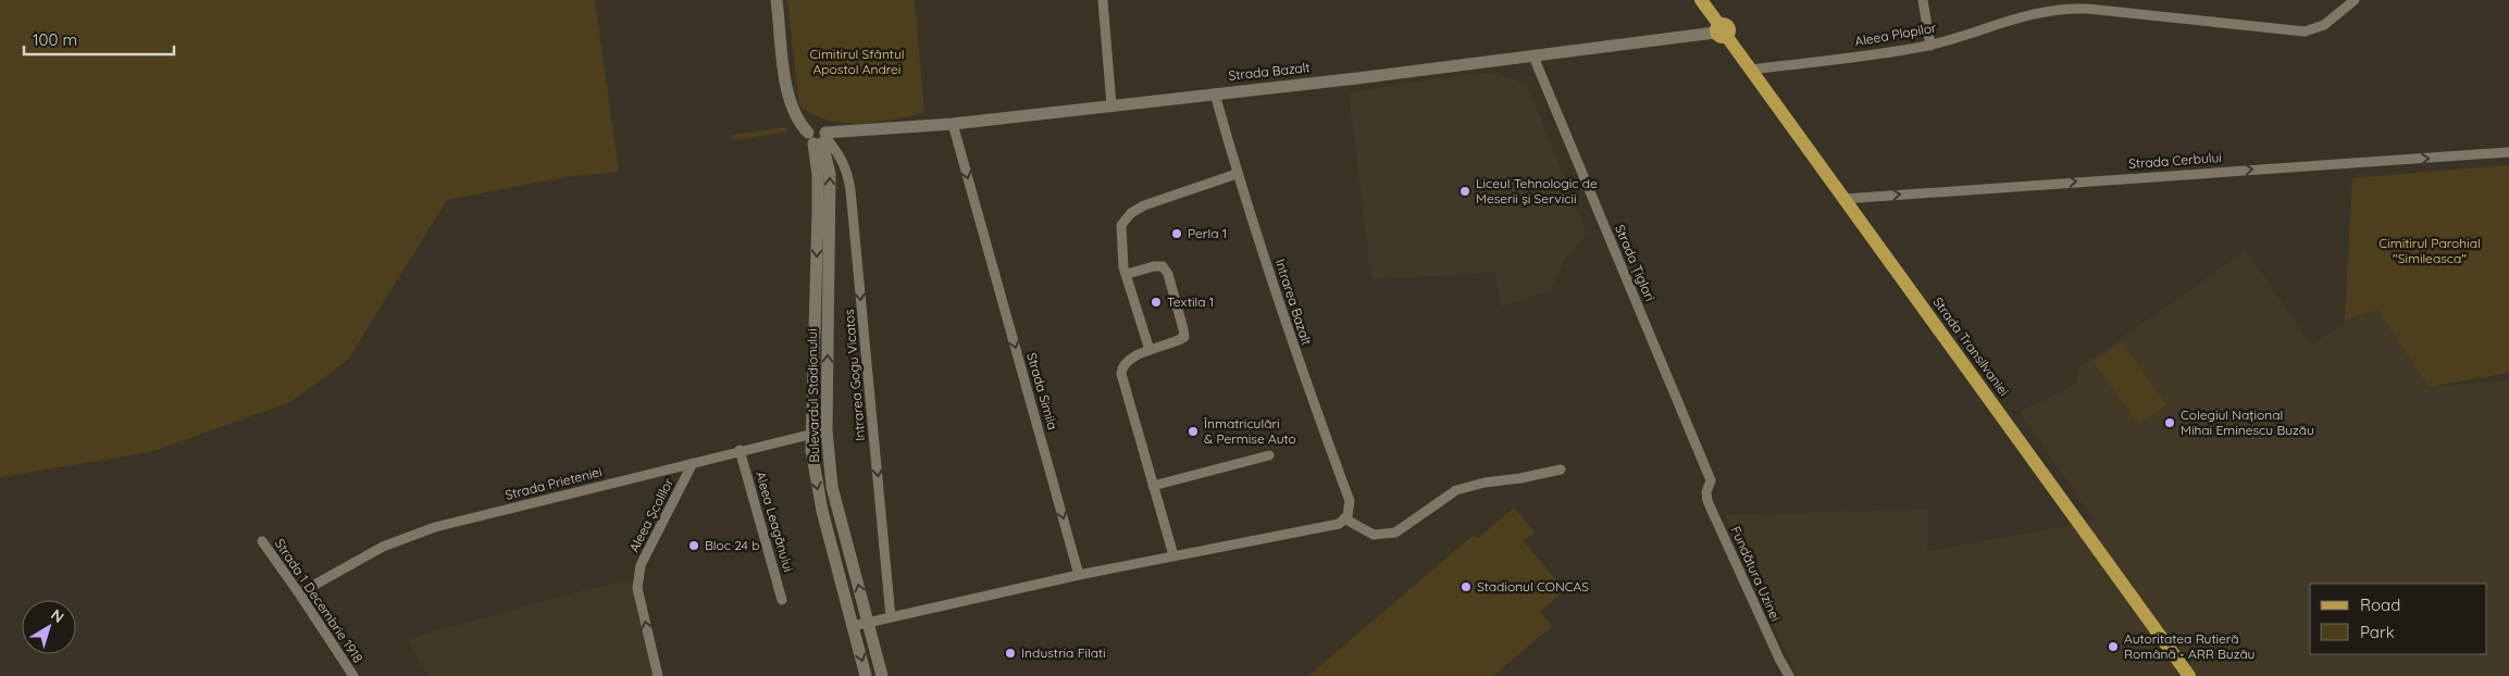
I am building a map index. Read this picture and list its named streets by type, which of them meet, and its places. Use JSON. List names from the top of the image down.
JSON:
{
  "streets": {
    "main road": ["Strada Bazalt", "Strada Transilvaniei", "Bulevardul Stadionului"],
    "street": [
      "Aleea Plopilor",
      "Strada Cerbului",
      "Strada Țiglari",
      "Intrarea Bazalt",
      "Intrarea Gogu Vicatos",
      "Strada Simila",
      "Strada Prieteniei",
      "Aleea Școlilor",
      "Aleea Leagănului",
      "Fundătura Uzinei",
      "Strada 1 Decembrie 1918"
    ]
  },
  "crossings": [
    ["Aleea Plopilor", "Strada Transilvaniei"],
    ["Strada Bazalt", "Strada Țiglari"],
    ["Strada Bazalt", "Intrarea Bazalt"],
    ["Strada Bazalt", "Strada Transilvaniei"],
    ["Strada Bazalt", "Intrarea Gogu Vicatos"],
    ["Strada Bazalt", "Strada Simila"],
    ["Strada Bazalt", "Bulevardul Stadionului"],
    ["Strada Cerbului", "Strada Transilvaniei"],
    ["Strada Țiglari", "Fundătura Uzinei"],
    ["Intrarea Gogu Vicatos", "Bulevardul Stadionului"],
    ["Bulevardul Stadionului", "Strada Prieteniei"],
    ["Strada Prieteniei", "Aleea Școlilor"],
    ["Strada Prieteniei", "Aleea Leagănului"],
    ["Strada Prieteniei", "Strada 1 Decembrie 1918"]
  ],
  "one_way": [
    "Strada Cerbului",
    "Intrarea Gogu Vicatos",
    "Strada Simila",
    "Aleea Școlilor"
  ],
  "parks": ["Cimitirul Sfântul Apostol Andrei", "Cimitirul Parohial \"Simileasca\""],
  "places": [
    "Liceul Tehnologic de Meserii și Servicii",
    "Perla 1",
    "Textila 1",
    "Colegiul Național Mihai Eminescu Buzău",
    "Înmatriculări & Permise Auto",
    "Bloc 24 b",
    "Stadionul CONCAS",
    "Autoritatea Rutieră Română - ARR Buzău",
    "Industria Filati"
  ],
  "legend": ["Road", "Park"],
  "scale_bar": "100 m",
  "north": "top right"
}
